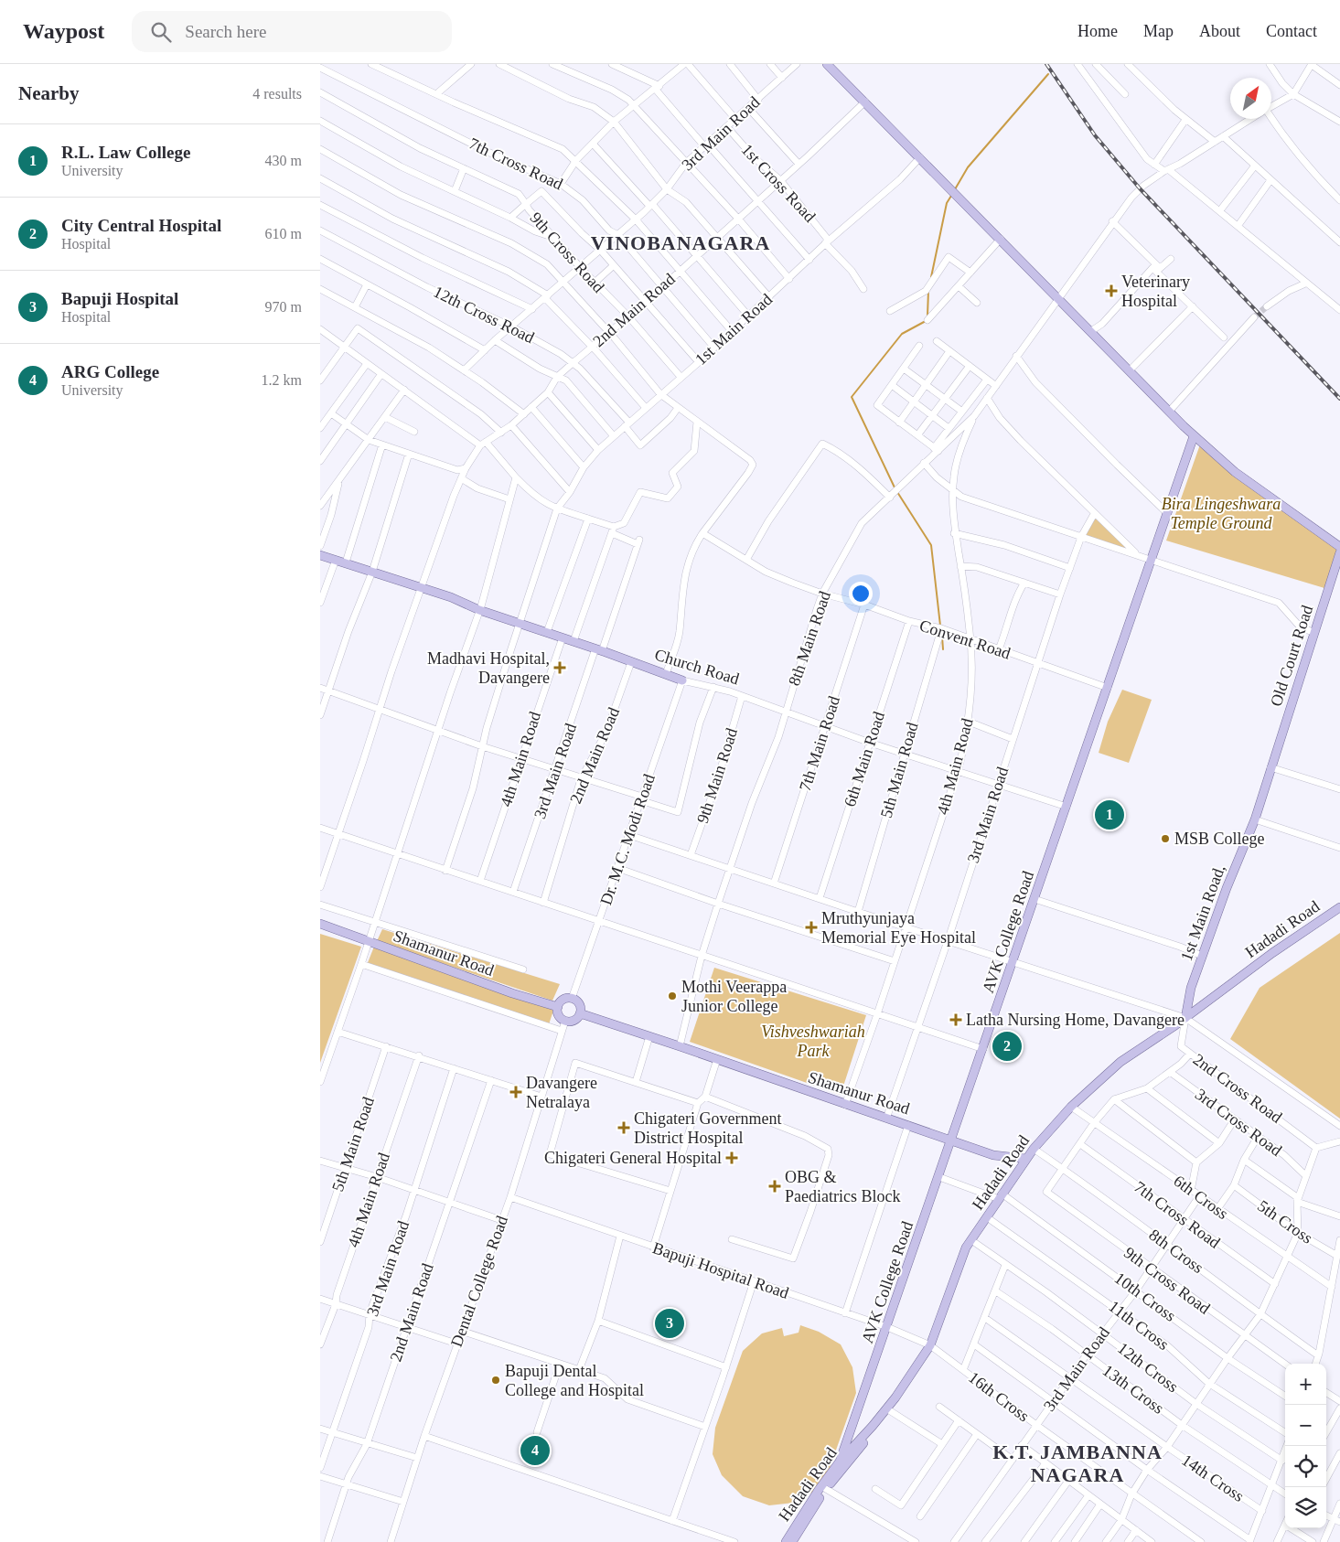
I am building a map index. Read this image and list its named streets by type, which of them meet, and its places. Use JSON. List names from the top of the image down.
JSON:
{
  "streets": {
    "main road": [
      "Old Court Road",
      "Church Road",
      "1st Main Road,",
      "Hadadi Road",
      "AVK College Road",
      "Shamanur Road"
    ],
    "street": [
      "3rd Main Road",
      "7th Cross Road",
      "1st Cross Road",
      "9th Cross Road",
      "2nd Main Road",
      "12th Cross Road",
      "1st Main Road",
      "8th Main Road",
      "Convent Road",
      "7th Main Road",
      "4th Main Road",
      "6th Main Road",
      "5th Main Road",
      "9th Main Road",
      "Dr. M.C. Modi Road",
      "2nd Cross Road",
      "3rd Cross Road",
      "6th Cross",
      "5th Cross",
      "8th Cross",
      "Bapuji Hospital Road",
      "Dental College Road",
      "10th Cross",
      "11th Cross",
      "12th Cross",
      "13th Cross",
      "16th Cross",
      "14th Cross"
    ]
  },
  "crossings": [
    ["3rd Main Road", "7th Cross Road"],
    ["3rd Main Road", "1st Cross Road"],
    ["3rd Main Road", "9th Cross Road"],
    ["3rd Main Road", "12th Cross Road"],
    ["3rd Main Road", "Convent Road"],
    ["3rd Main Road", "Church Road"],
    ["3rd Main Road", "Shamanur Road"],
    ["3rd Main Road", "6th Cross"],
    ["3rd Main Road", "8th Cross"],
    ["3rd Main Road", "10th Cross"],
    ["3rd Main Road", "11th Cross"],
    ["3rd Main Road", "12th Cross"],
    ["3rd Main Road", "13th Cross"],
    ["3rd Main Road", "16th Cross"],
    ["3rd Main Road", "14th Cross"],
    ["7th Cross Road", "2nd Main Road"],
    ["7th Cross Road", "1st Main Road"],
    ["1st Cross Road", "2nd Main Road"],
    ["1st Cross Road", "1st Main Road"],
    ["9th Cross Road", "2nd Main Road"],
    ["9th Cross Road", "1st Main Road"],
    ["9th Cross Road", "8th Cross"],
    ["2nd Main Road", "12th Cross Road"],
    ["2nd Main Road", "Church Road"],
    ["12th Cross Road", "1st Main Road"],
    ["8th Main Road", "Convent Road"],
    ["8th Main Road", "Church Road"],
    ["8th Main Road", "4th Main Road"],
    ["8th Main Road", "Shamanur Road"],
    ["Convent Road", "7th Main Road"],
    ["Convent Road", "4th Main Road"],
    ["Convent Road", "6th Main Road"],
    ["Convent Road", "5th Main Road"],
    ["Convent Road", "AVK College Road"],
    ["Old Court Road", "1st Main Road,"],
    ["Church Road", "7th Main Road"],
    ["Church Road", "4th Main Road"],
    ["Church Road", "6th Main Road"],
    ["Church Road", "5th Main Road"],
    ["Church Road", "9th Main Road"],
    ["Church Road", "Dr. M.C. Modi Road"],
    ["Church Road", "AVK College Road"],
    ["4th Main Road", "Shamanur Road"],
    ["Dr. M.C. Modi Road", "Shamanur Road"],
    ["Dr. M.C. Modi Road", "Dental College Road"],
    ["1st Main Road,", "Hadadi Road"],
    ["1st Main Road,", "2nd Cross Road"],
    ["Hadadi Road", "AVK College Road"],
    ["Hadadi Road", "Shamanur Road"],
    ["Hadadi Road", "2nd Cross Road"],
    ["Hadadi Road", "6th Cross"],
    ["Hadadi Road", "8th Cross"],
    ["Hadadi Road", "Bapuji Hospital Road"],
    ["Hadadi Road", "10th Cross"],
    ["Hadadi Road", "11th Cross"],
    ["Hadadi Road", "12th Cross"],
    ["Hadadi Road", "16th Cross"],
    ["AVK College Road", "Shamanur Road"],
    ["AVK College Road", "Bapuji Hospital Road"],
    ["AVK College Road", "10th Cross"],
    ["Shamanur Road", "Dental College Road"],
    ["Bapuji Hospital Road", "Dental College Road"],
    ["Bapuji Hospital Road", "16th Cross"]
  ],
  "districts": ["VINOBANAGARA", "K.T. JAMBANNA NAGARA"],
  "parks": ["Bira Lingeshwara Temple Ground", "Vishveshwariah Park"],
  "places": {
    "health": [
      "Veterinary Hospital",
      "Madhavi Hospital, Davangere",
      "Mruthyunjaya Memorial Eye Hospital",
      "Latha Nursing Home, Davangere",
      "Davangere Netralaya",
      "Chigateri Government District Hospital",
      "Chigateri General Hospital",
      "OBG & Paediatrics Block"
    ],
    "other": ["MSB College", "Mothi Veerappa Junior College", "Bapuji Dental College and Hospital"]
  },
  "north": "top right",
  "page": {
    "header": "Waypost",
    "search": "Search here",
    "nav": [
      "Home",
      "Map",
      "About",
      "Contact"
    ],
    "heading": ["Nearby", "4 results"],
    "list": [
      {
        "mark": "1",
        "name": "R.L. Law College",
        "note": "University",
        "value": "430 m"
      },
      {
        "mark": "2",
        "name": "City Central Hospital",
        "note": "Hospital",
        "value": "610 m"
      },
      {
        "mark": "3",
        "name": "Bapuji Hospital",
        "note": "Hospital",
        "value": "970 m"
      },
      {
        "mark": "4",
        "name": "ARG College",
        "note": "University",
        "value": "1.2 km"
      }
    ],
    "pins": [
      "1",
      "2",
      "3",
      "4"
    ],
    "map_buttons": ["+", "−"]
  }
}
